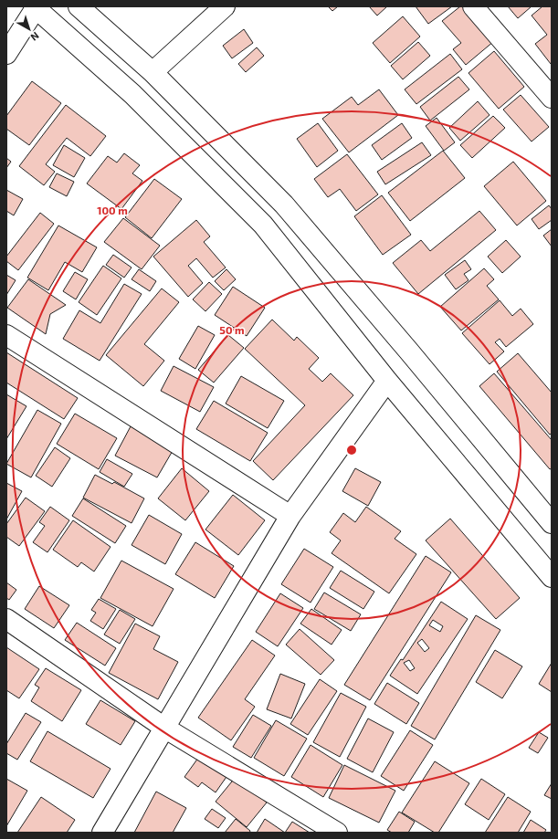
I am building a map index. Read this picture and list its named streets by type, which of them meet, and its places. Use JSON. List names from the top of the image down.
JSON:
{
  "north": "bottom right",
  "rings": ["100 m", "50 m"]
}
